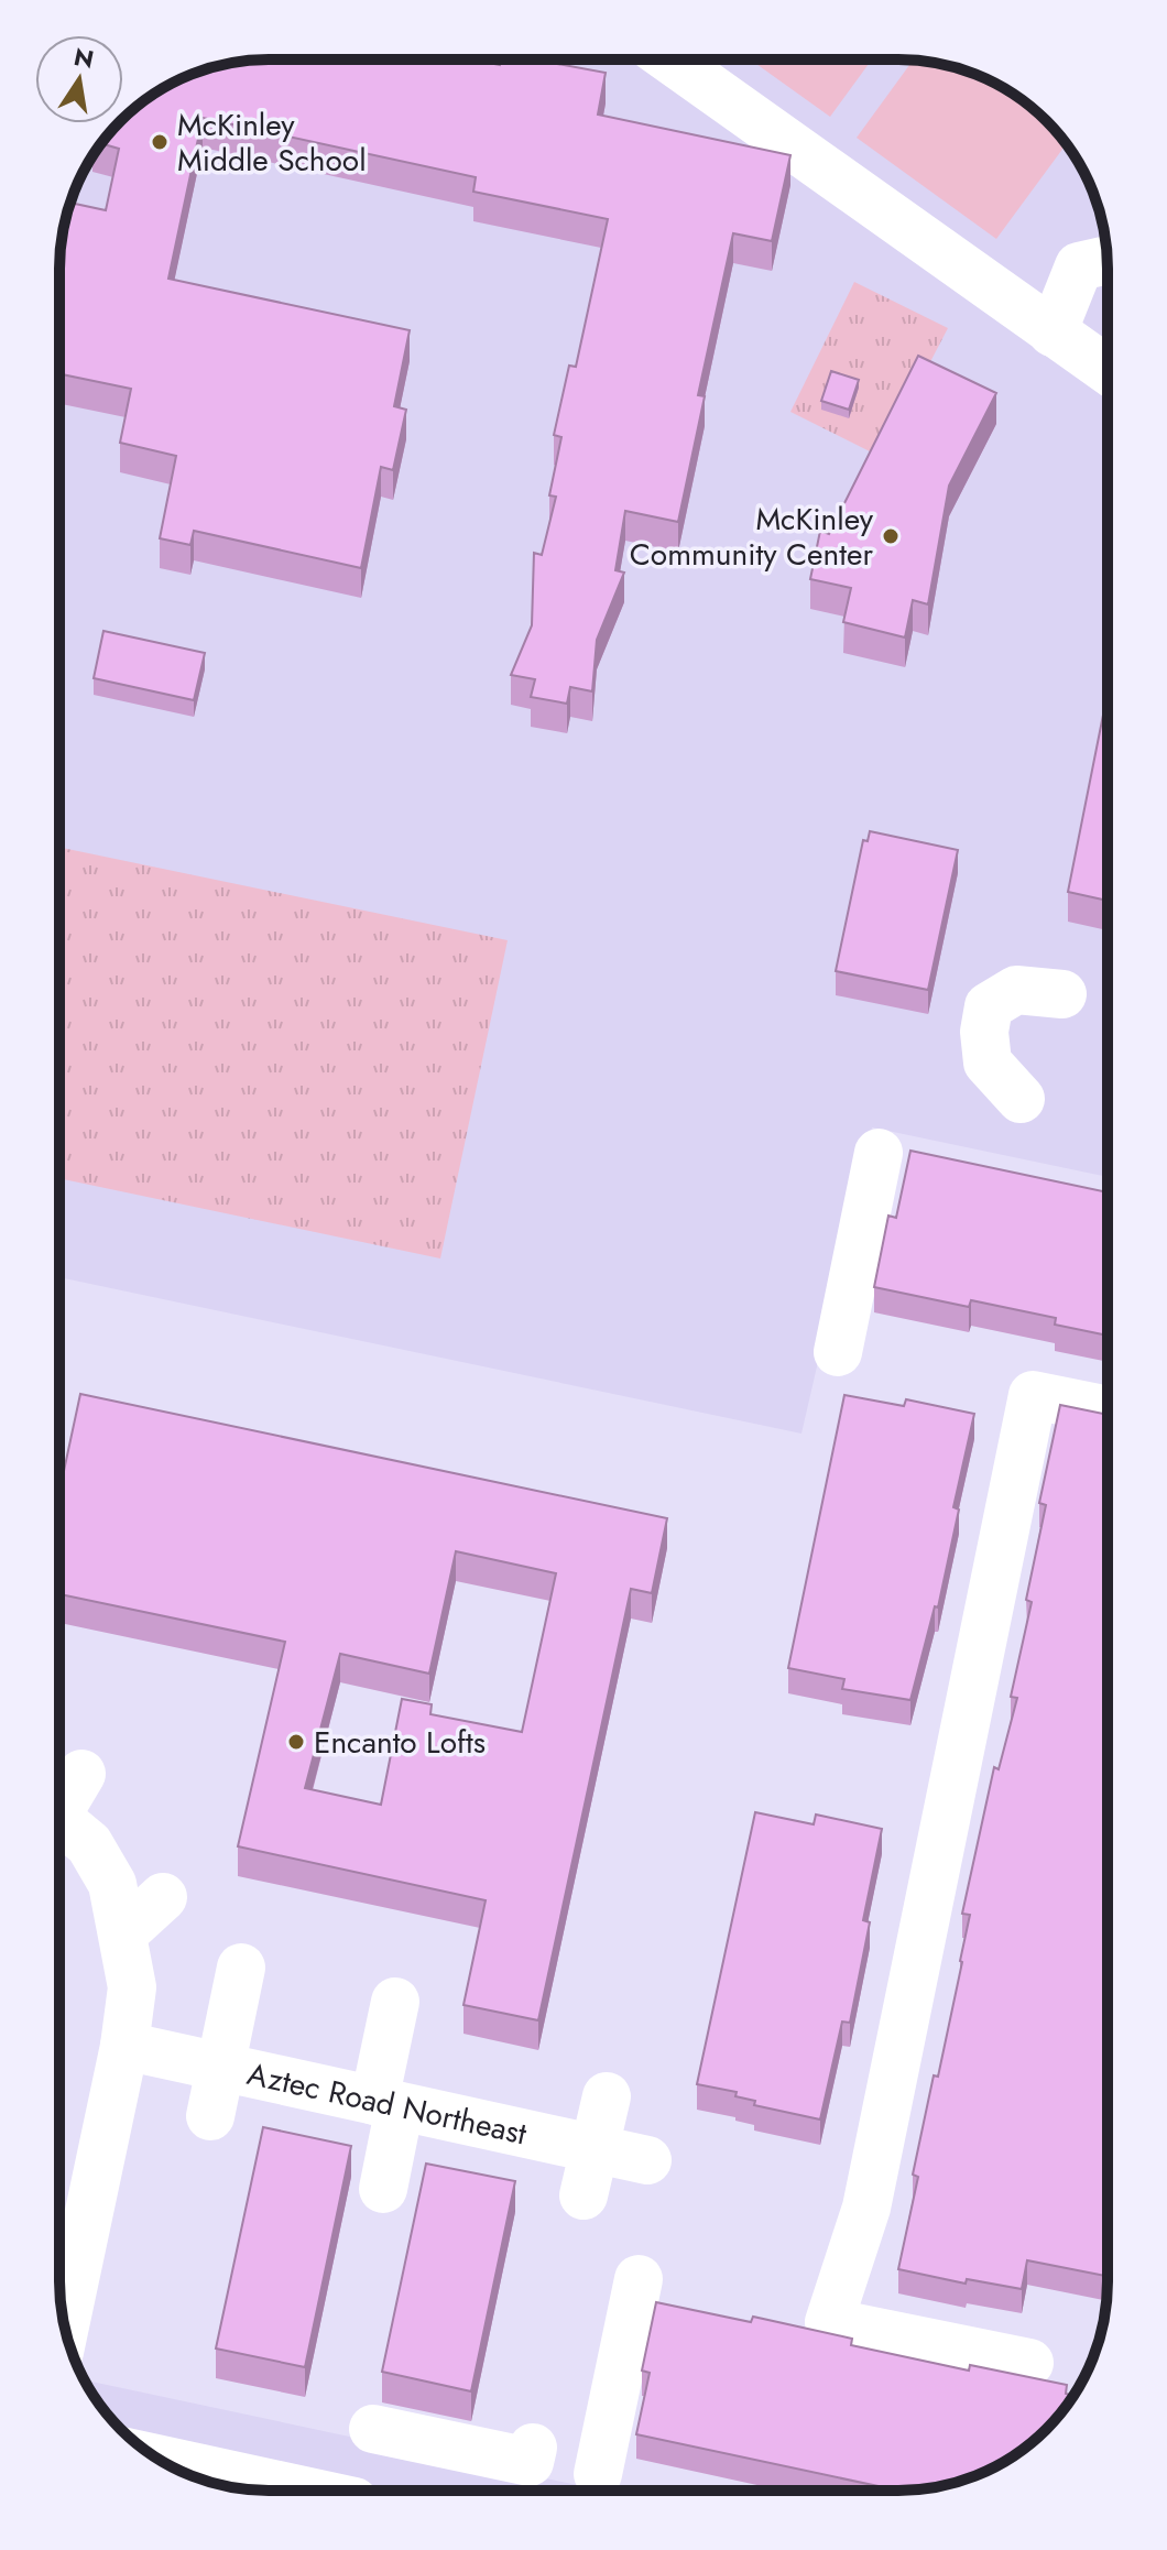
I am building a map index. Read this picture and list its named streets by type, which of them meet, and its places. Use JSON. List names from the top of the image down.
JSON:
{
  "streets": {
    "street": ["Aztec Road Northeast"]
  },
  "places": ["McKinley Middle School", "McKinley Community Center", "Encanto Lofts"],
  "north": "top"
}
